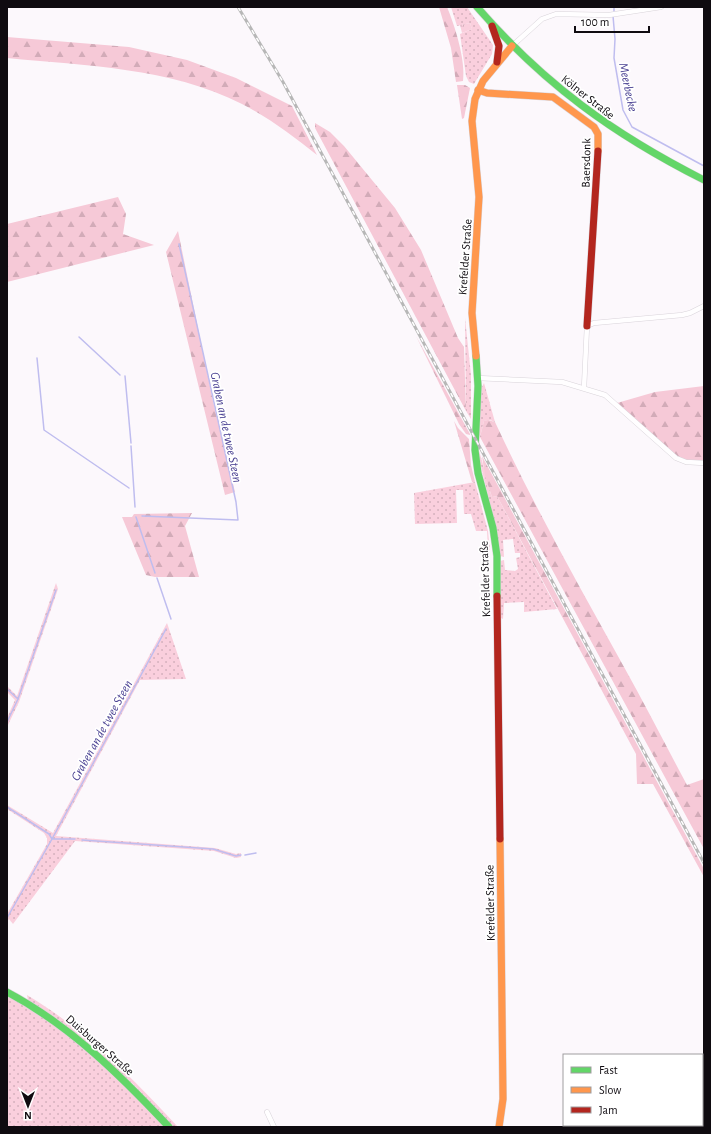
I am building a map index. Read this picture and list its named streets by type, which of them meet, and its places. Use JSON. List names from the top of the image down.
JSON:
{
  "streets": {
    "main road": [
      "Kölner Straße",
      "Baersdonk",
      "Krefelder Straße",
      "Duisburger Straße"
    ]
  },
  "crossings": [
    ["Kölner Straße", "Krefelder Straße"],
    ["Baersdonk", "Krefelder Straße"]
  ],
  "water": ["Meerbecke", "Graben an de twee Steen"],
  "legend": ["Fast", "Slow", "Jam"],
  "scale_bar": "100 m",
  "north": "bottom"
}
